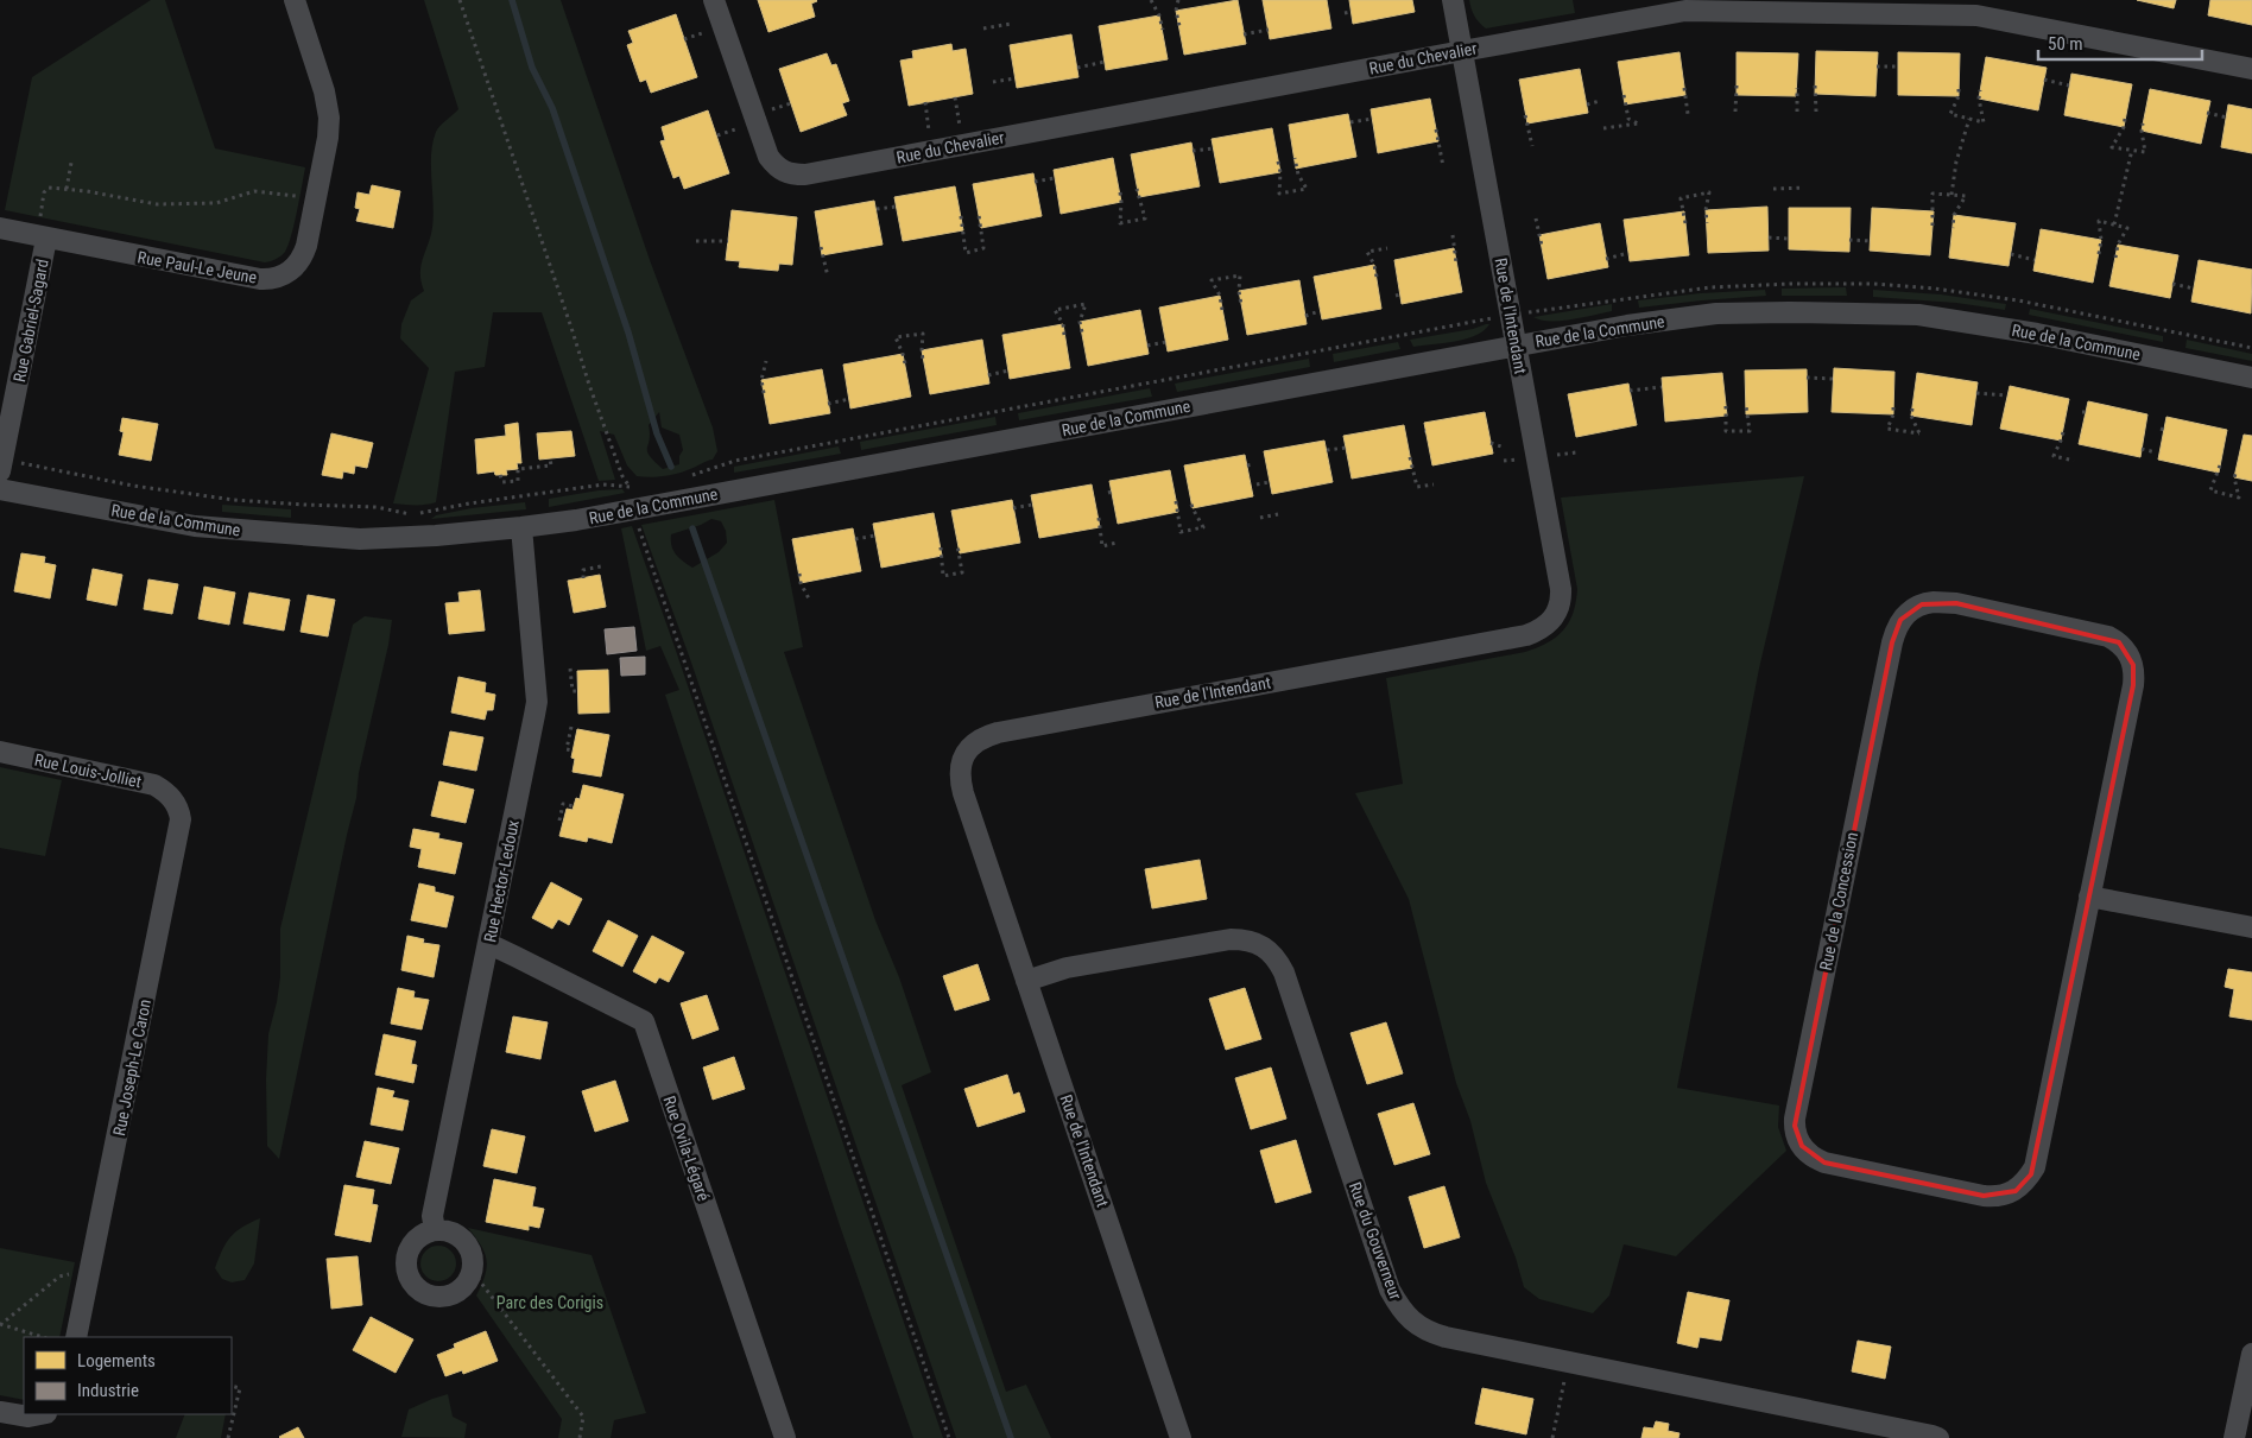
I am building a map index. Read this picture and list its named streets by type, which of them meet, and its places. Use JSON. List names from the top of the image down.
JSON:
{
  "streets": {
    "street": [
      "Rue du Chevalier",
      "Rue Paul-Le Jeune",
      "Rue de l'Intendant",
      "Rue Gabriel-Sagard",
      "Rue de la Commune",
      "Rue Louis-Jolliet",
      "Rue Hector-Ledoux",
      "Rue de la Concession",
      "Rue Joseph-Le Caron",
      "Rue Ovila-Légaré",
      "Rue du Gouverneur"
    ]
  },
  "crossings": [
    ["Rue du Chevalier", "Rue de l'Intendant"],
    ["Rue Paul-Le Jeune", "Rue Gabriel-Sagard"],
    ["Rue de l'Intendant", "Rue de la Commune"],
    ["Rue de l'Intendant", "Rue du Gouverneur"],
    ["Rue de la Commune", "Rue Hector-Ledoux"],
    ["Rue Louis-Jolliet", "Rue Joseph-Le Caron"],
    ["Rue Hector-Ledoux", "Rue Ovila-Légaré"]
  ],
  "parks": ["Parc des Corigis"],
  "legend": ["Logements", "Industrie"],
  "scale_bar": "50 m"
}
